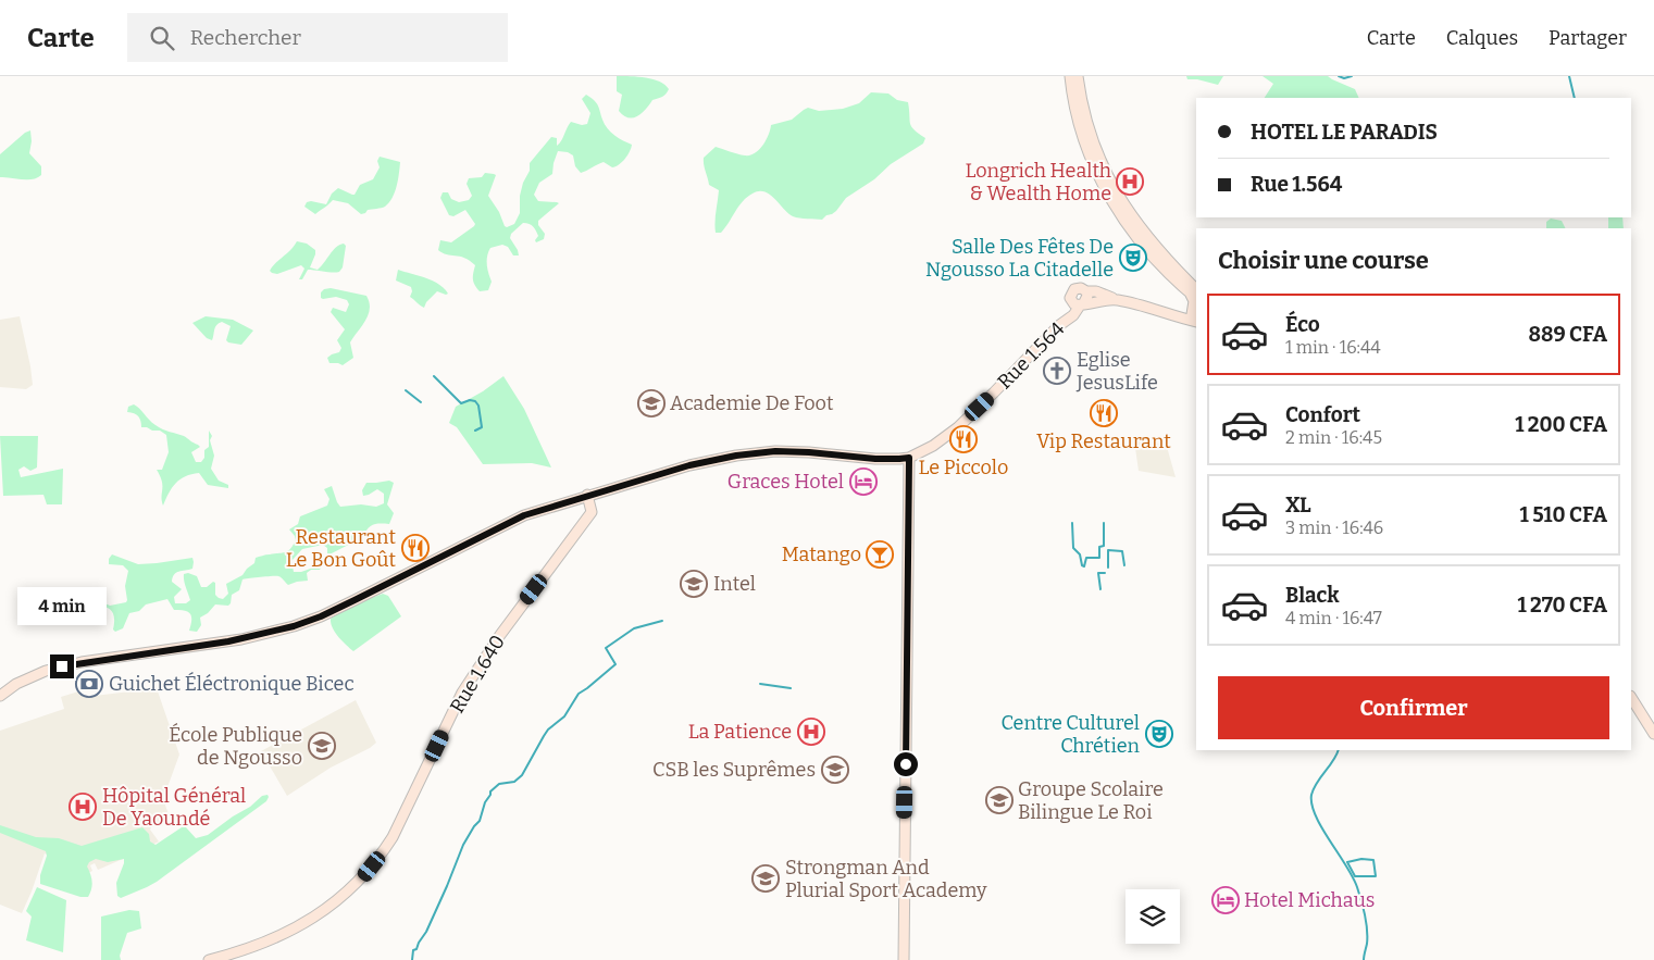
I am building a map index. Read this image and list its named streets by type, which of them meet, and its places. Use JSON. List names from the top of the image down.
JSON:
{
  "streets": {
    "main road": ["Rue 1.564", "Rue 1.640"]
  },
  "crossings": [
    ["Rue 1.564", "Rue 1.640"]
  ],
  "places": {
    "hospital": ["Longrich Health & Wealth Home", "La Patience", "Hôpital Général De Yaoundé"],
    "theatre": ["Salle Des Fêtes De Ngousso La Citadelle", "Centre Culturel Chrétien"],
    "church": ["Eglise JesusLife"],
    "school or university": [
      "Academie De Foot",
      "Intel",
      "École Publique de Ngousso",
      "CSB les Suprêmes",
      "Groupe Scolaire Bilingue Le Roi",
      "Strongman And Plurial Sport Academy"
    ],
    "restaurant": ["Vip Restaurant", "Le Piccolo", "Restaurant Le Bon Goût"],
    "hotel": ["Graces Hotel", "Hotel Michaus"],
    "bar": ["Matango"],
    "bank": ["Guichet Éléctronique Bicec"]
  },
  "page": {
    "header": "Carte",
    "search": "Rechercher",
    "nav": ["Carte", "Calques", "Partager"],
    "banner": ["HOTEL LE PARADIS", "Rue 1.564"],
    "heading": "Choisir une course",
    "list": [
      {
        "name": "Éco",
        "note": "1 min · 16:44",
        "value": "889 CFA"
      },
      {
        "name": "Confort",
        "note": "2 min · 16:45",
        "value": "1 200 CFA"
      },
      {
        "name": "XL",
        "note": "3 min · 16:46",
        "value": "1 510 CFA"
      },
      {
        "name": "Black",
        "note": "4 min · 16:47",
        "value": "1 270 CFA"
      }
    ],
    "bubble": "4 min",
    "buttons": "Confirmer"
  }
}
